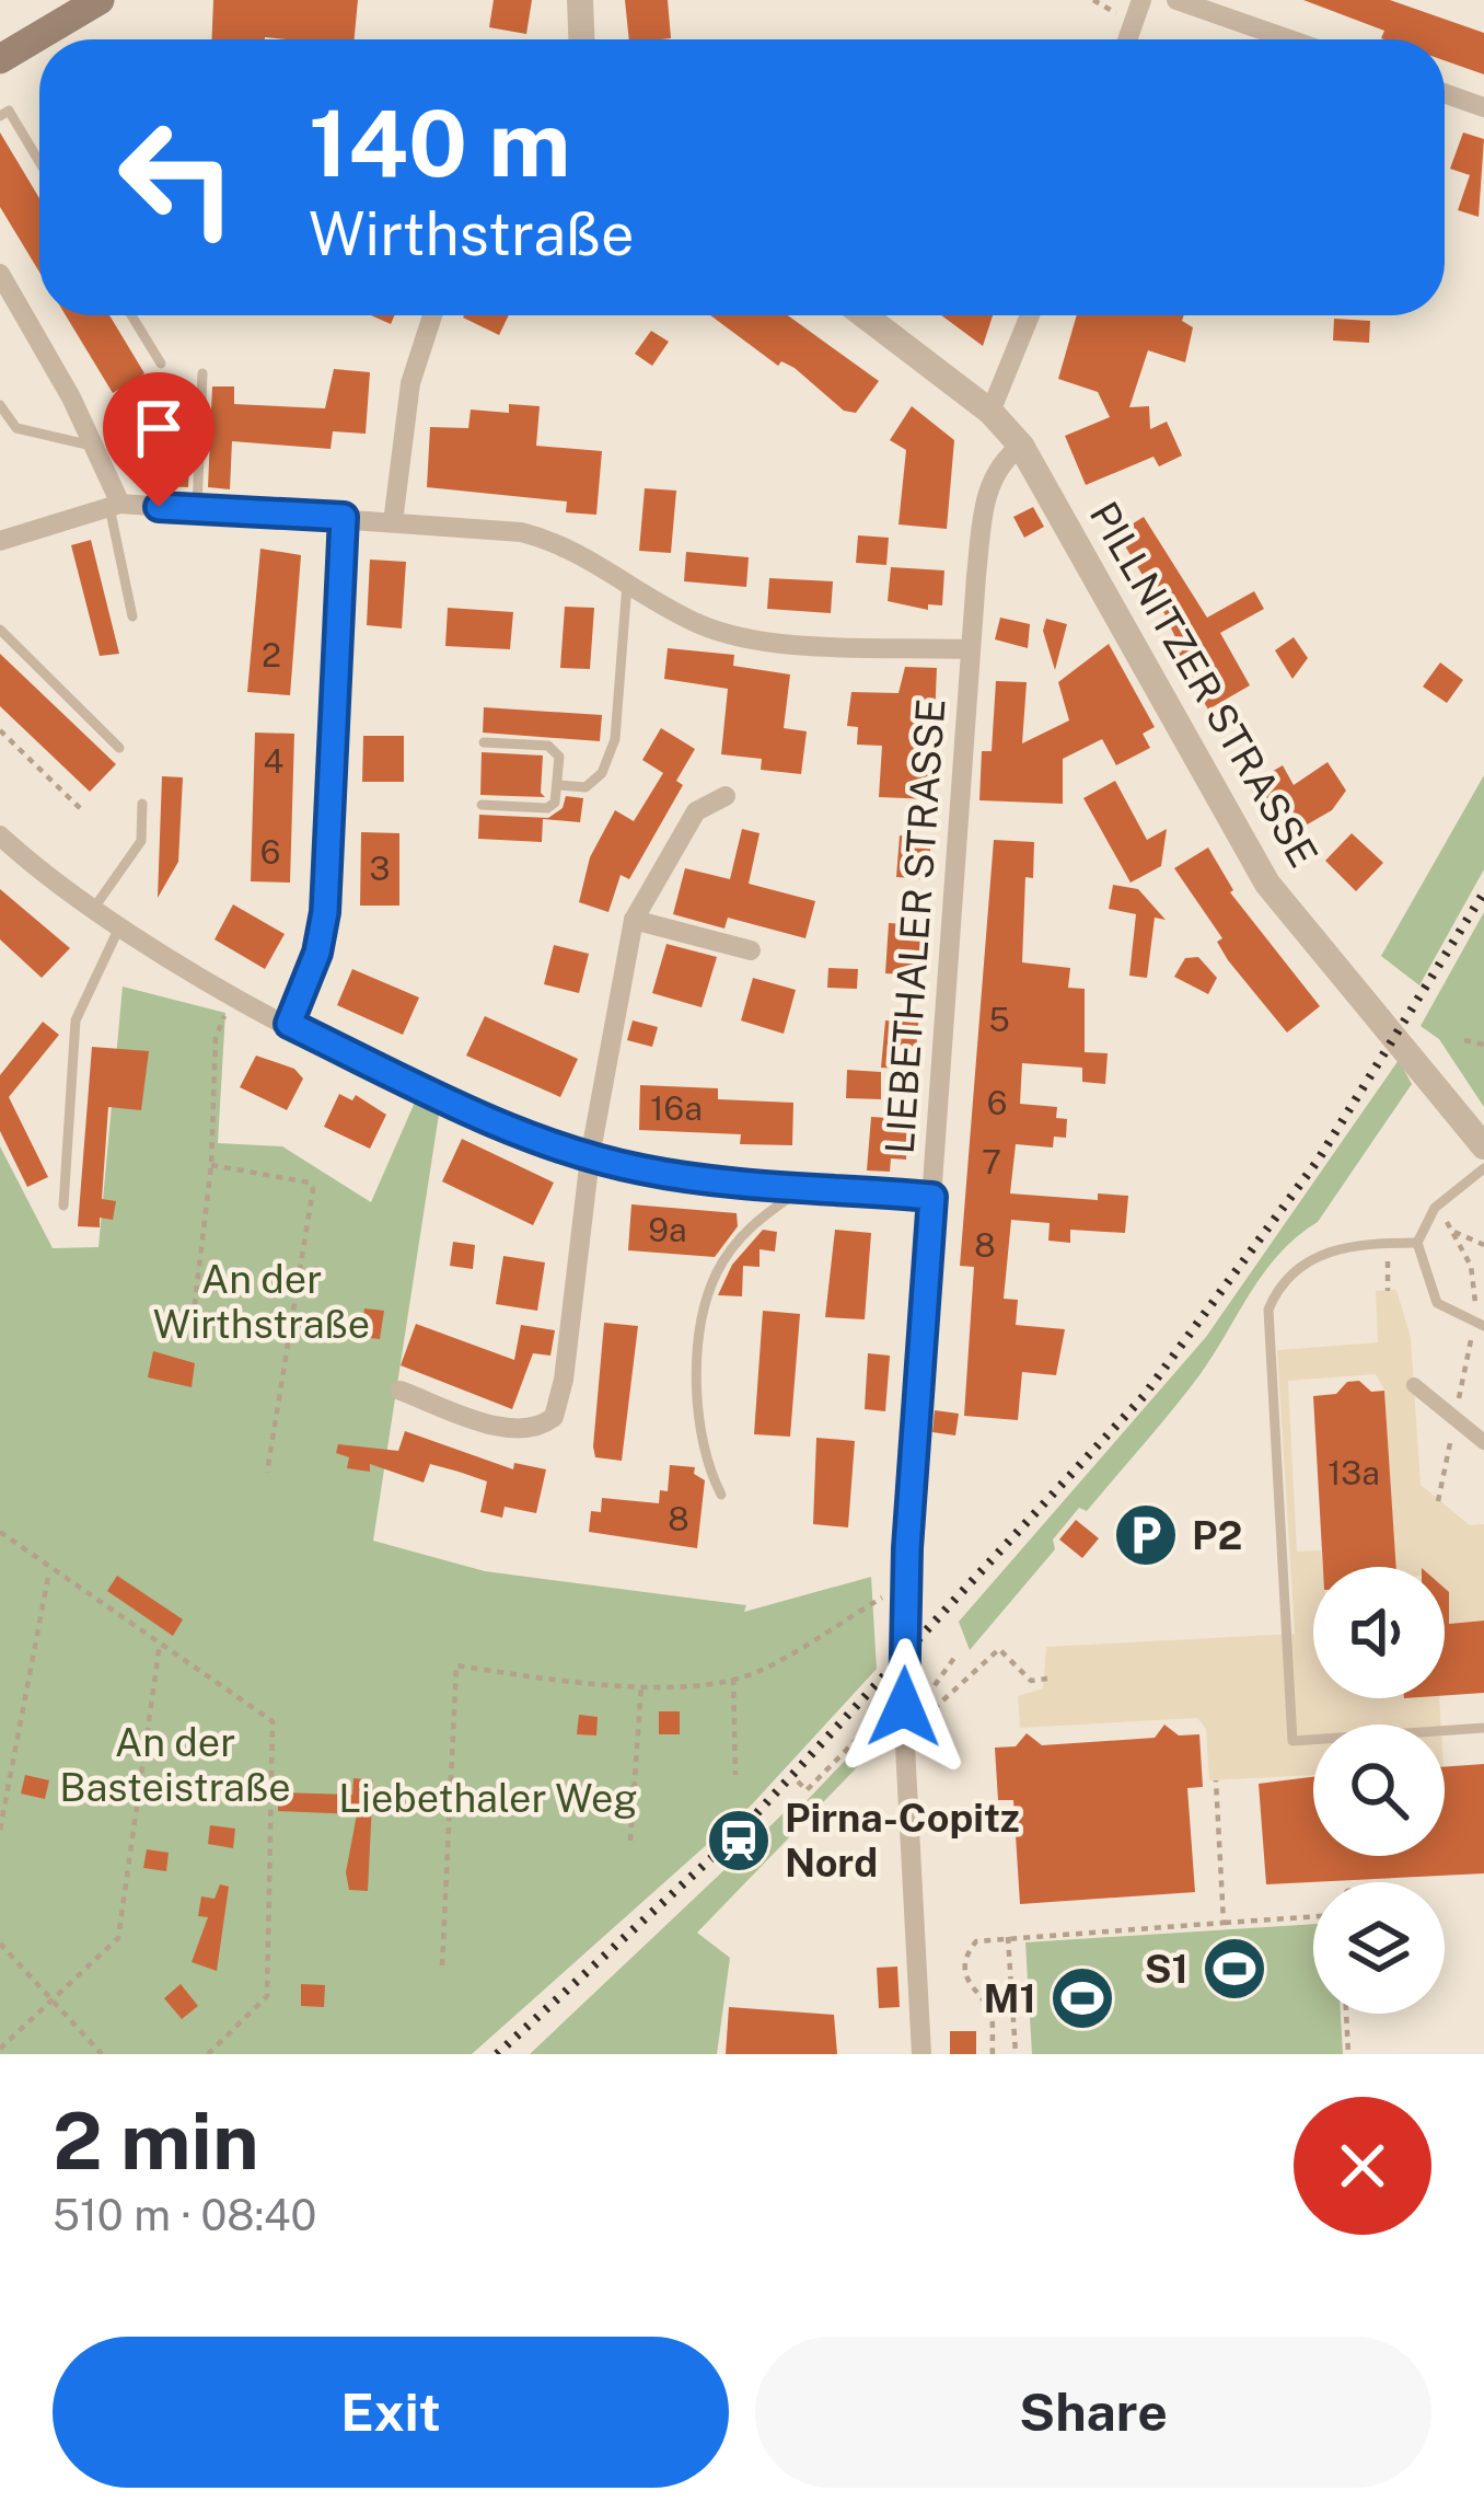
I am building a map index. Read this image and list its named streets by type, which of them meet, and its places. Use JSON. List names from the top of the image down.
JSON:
{
  "streets": {
    "street": ["PILLNITZER STRASSE", "LIEBETHALER STRASSE"]
  },
  "crossings": [
    ["PILLNITZER STRASSE", "LIEBETHALER STRASSE"]
  ],
  "parks": ["An der Wirthstraße", "An der Basteistraße", "Liebethaler Weg"],
  "places": {
    "parking": ["P2"],
    "station": ["Pirna-Copitz Nord"],
    "sports": ["S1", "M1"]
  },
  "house_numbers": [
    "2",
    "4",
    "6",
    "3",
    "5",
    "6",
    "16a",
    "7",
    "9a",
    "8",
    "13a",
    "8"
  ],
  "page": {
    "turn": ["140 m", "Wirthstraße"],
    "heading": ["2 min", "510 m · 08:40"],
    "buttons": ["Exit", "Share"]
  }
}
